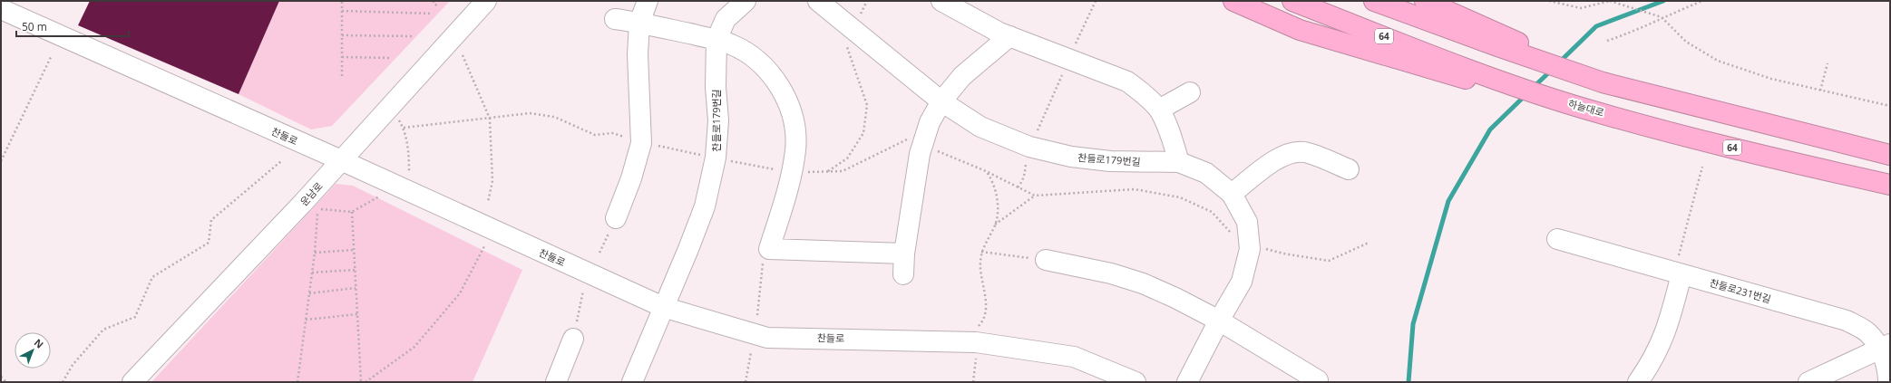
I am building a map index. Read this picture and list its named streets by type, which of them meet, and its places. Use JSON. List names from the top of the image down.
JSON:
{
  "streets": {
    "highway": ["64", "하늘대로"],
    "street": [
      "찬들로179번길",
      "찬들로",
      "운남로",
      "찬들로231번길"
    ]
  },
  "crossings": [
    ["64", "하늘대로"],
    ["찬들로179번길", "찬들로"],
    ["찬들로", "운남로"]
  ],
  "scale_bar": "50 m",
  "north": "top right"
}
